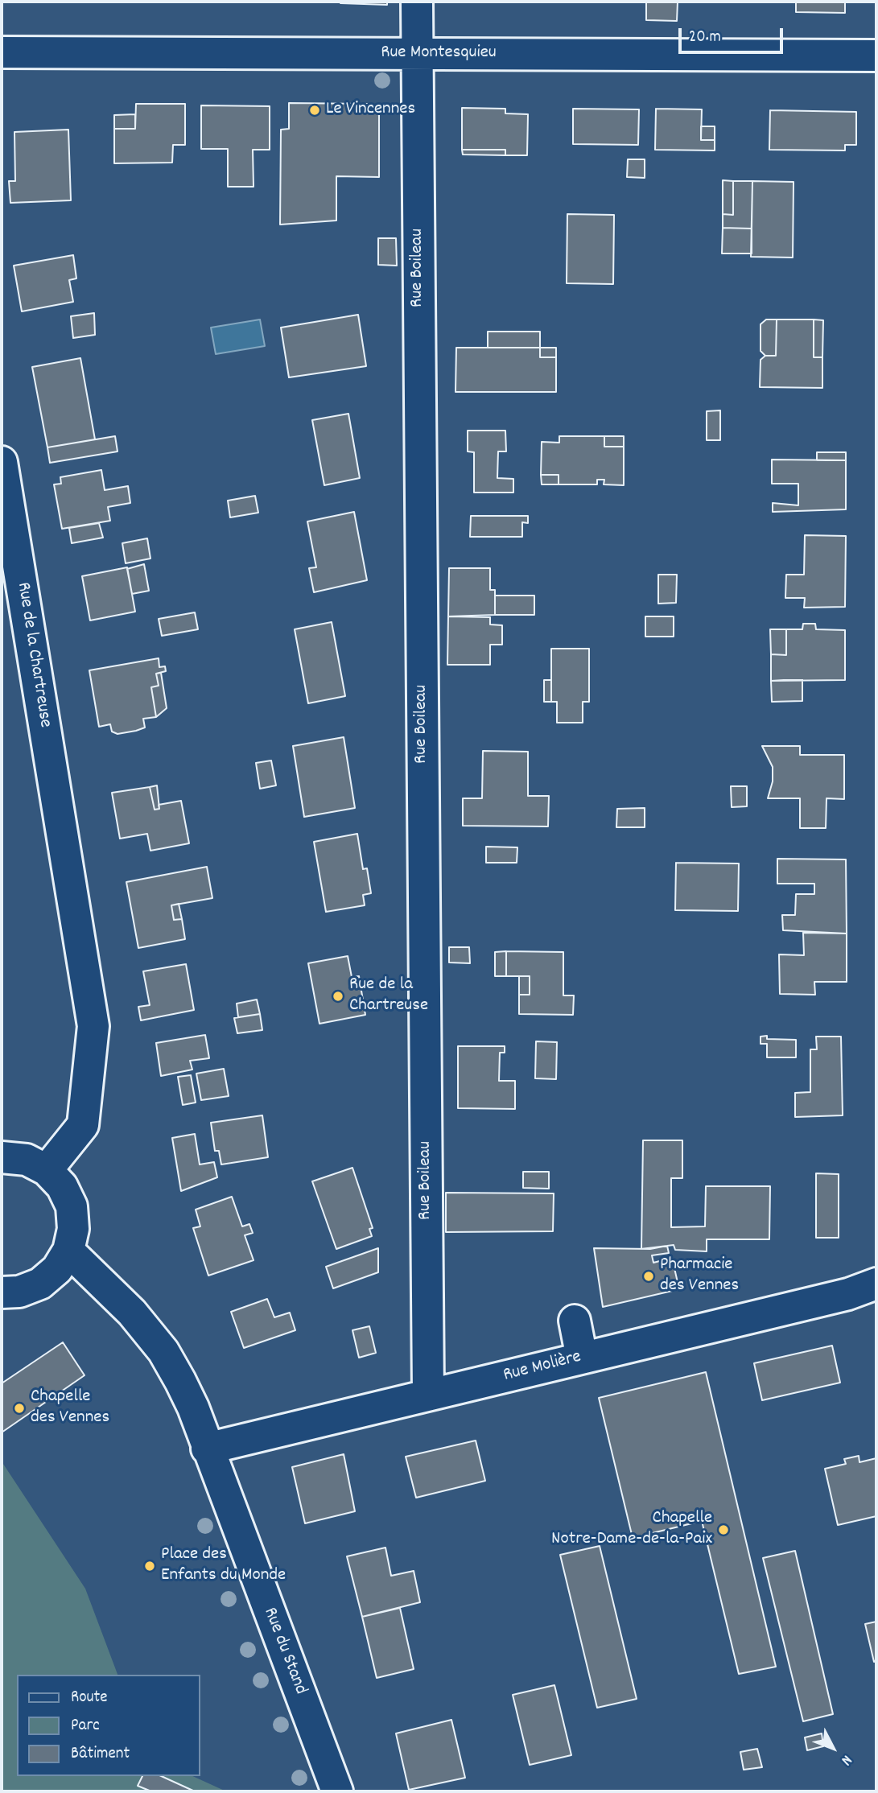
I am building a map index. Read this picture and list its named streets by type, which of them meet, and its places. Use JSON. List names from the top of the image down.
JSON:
{
  "streets": {
    "street": [
      "Rue Montesquieu",
      "Rue Boileau",
      "Rue de la Chartreuse",
      "Rue Molière",
      "Rue du Stand"
    ]
  },
  "crossings": [
    ["Rue Montesquieu", "Rue Boileau"],
    ["Rue Boileau", "Rue Molière"],
    ["Rue Molière", "Rue du Stand"]
  ],
  "places": [
    "Le Vincennes",
    "Rue de la Chartreuse",
    "Pharmacie des Vennes",
    "Chapelle des Vennes",
    "Chapelle Notre-Dame-de-la-Paix",
    "Place des Enfants du Monde"
  ],
  "legend": ["Route", "Parc", "Bâtiment"],
  "scale_bar": "20 m",
  "north": "bottom right"
}
